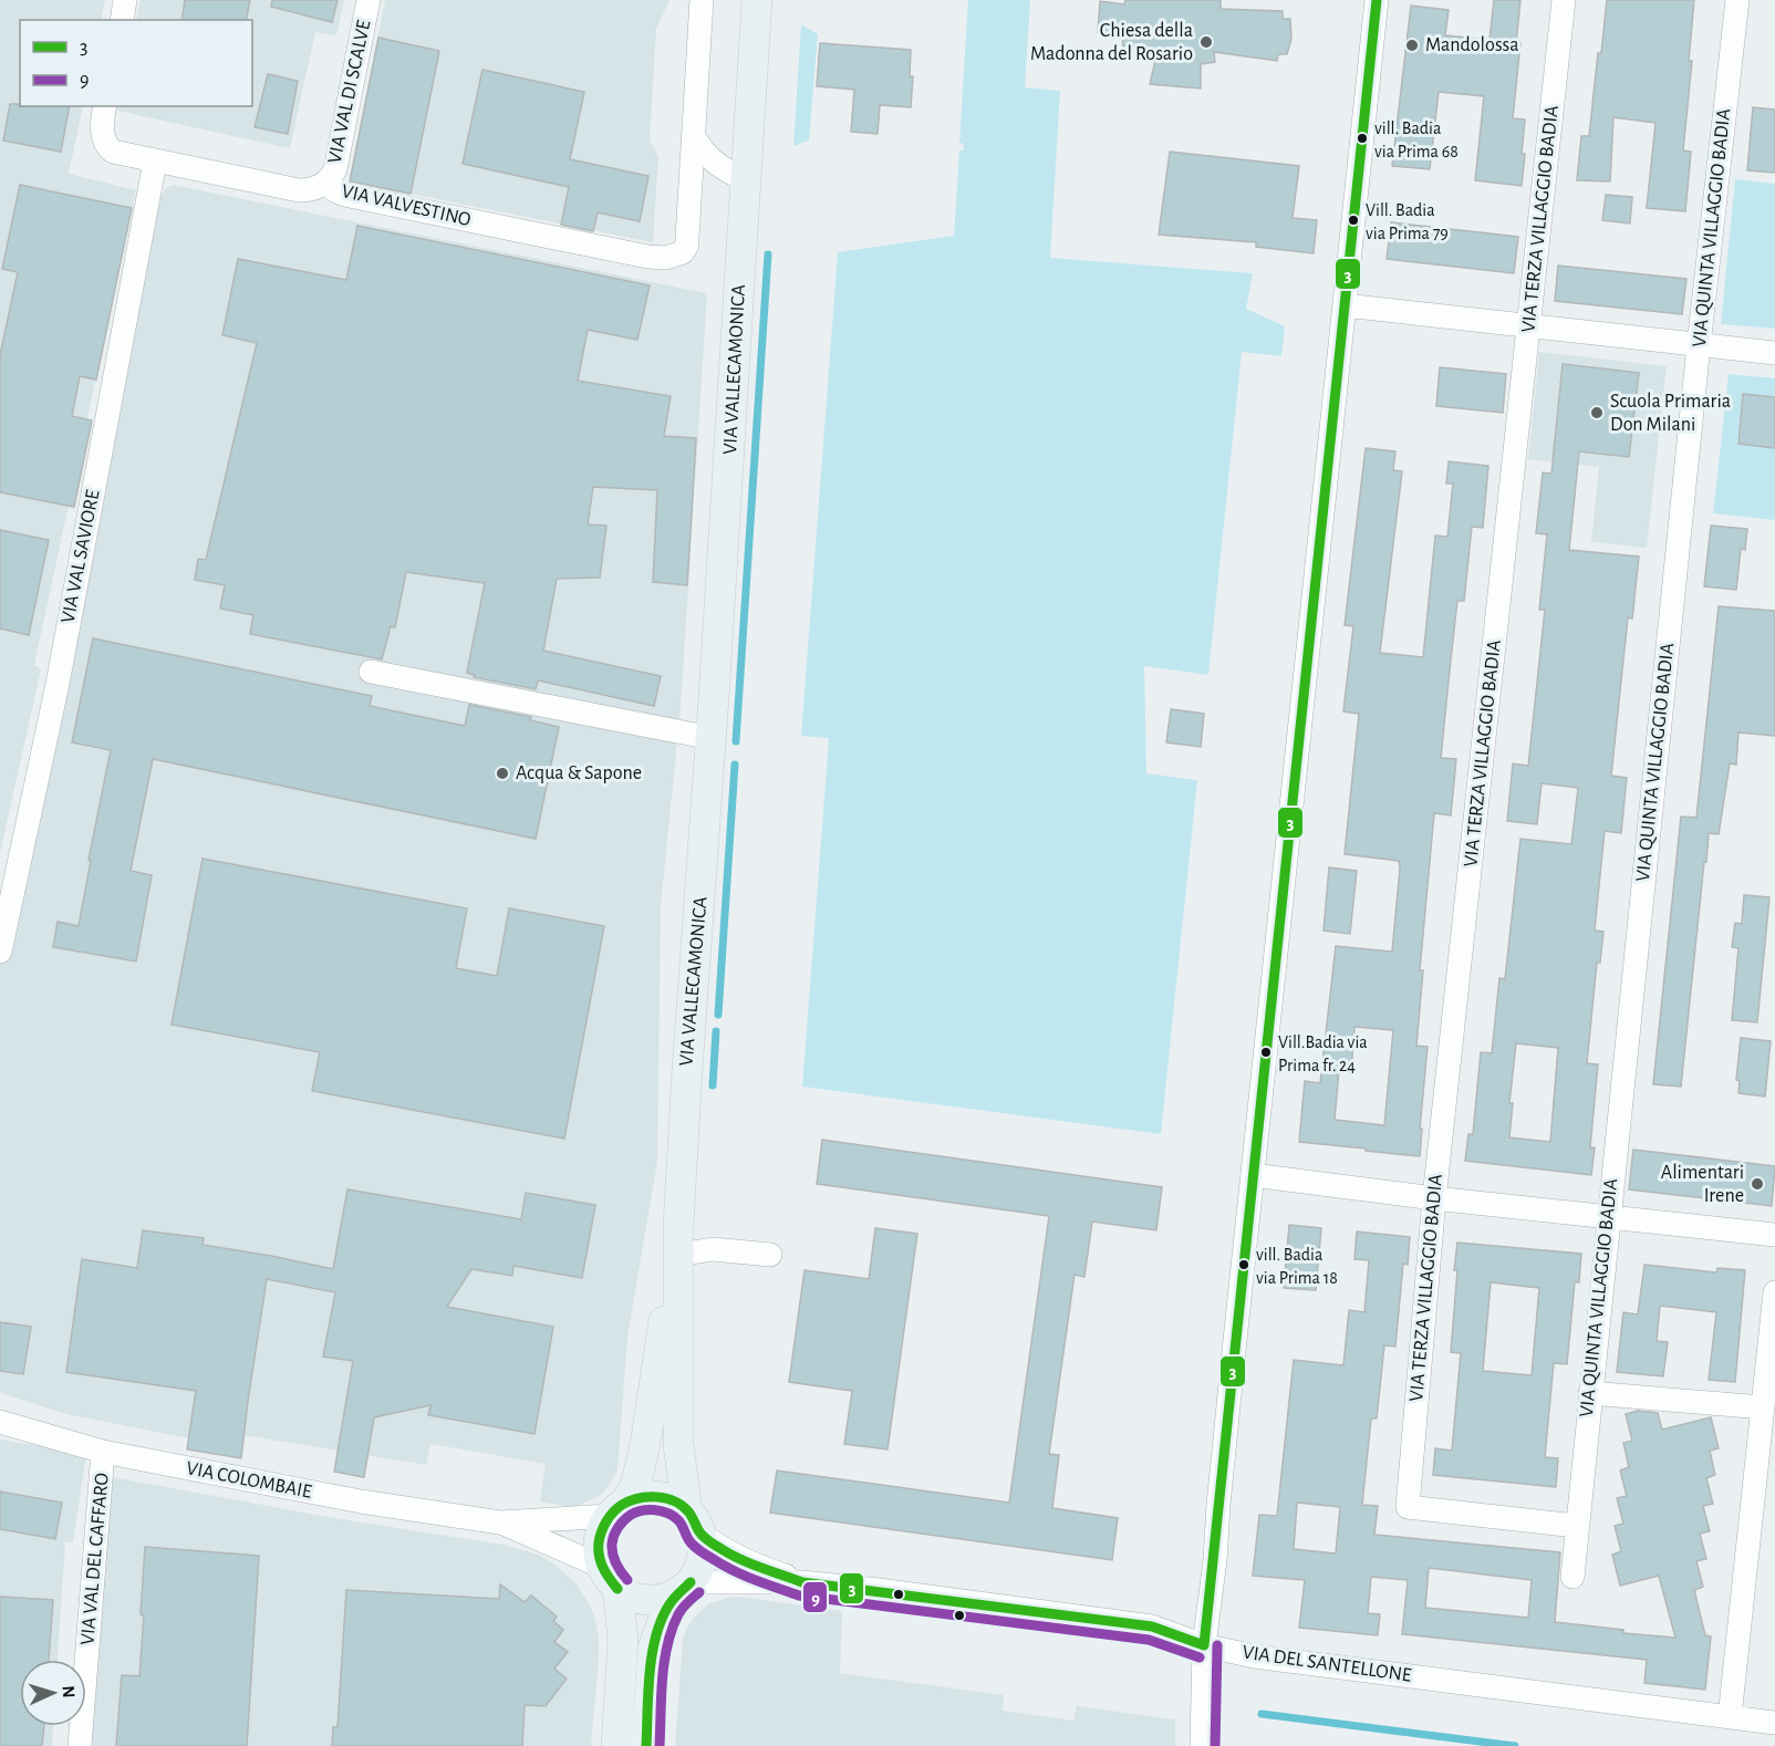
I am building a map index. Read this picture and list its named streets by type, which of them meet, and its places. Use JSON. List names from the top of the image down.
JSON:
{
  "streets": {
    "main road": ["VIA VALLECAMONICA"],
    "street": [
      "VIA VAL DI SCALVE",
      "VIA VALVESTINO",
      "VIA TERZA VILLAGGIO BADIA",
      "VIA QUINTA VILLAGGIO BADIA",
      "VIA VAL SAVIORE",
      "VIA COLOMBAIE",
      "VIA VAL DEL CAFFARO",
      "VIA DEL SANTELLONE"
    ]
  },
  "crossings": [
    ["VIA VAL DI SCALVE", "VIA VALVESTINO"],
    ["VIA VALVESTINO", "VIA VAL SAVIORE"],
    ["VIA TERZA VILLAGGIO BADIA", "VIA QUINTA VILLAGGIO BADIA"],
    ["VIA VALLECAMONICA", "VIA COLOMBAIE"],
    ["VIA VALLECAMONICA", "VIA DEL SANTELLONE"],
    ["VIA COLOMBAIE", "VIA VAL DEL CAFFARO"],
    ["VIA COLOMBAIE", "VIA DEL SANTELLONE"]
  ],
  "places": [
    "Chiesa della Madonna del Rosario",
    "Mandolossa",
    "vill. Badia via Prima 68",
    "Vill. Badia via Prima 79",
    "Scuola Primaria Don Milani",
    "Acqua & Sapone",
    "Vill.Badia via Prima fr. 24",
    "Alimentari Irene",
    "vill. Badia via Prima 18"
  ],
  "lines": ["transit line 3", "transit line 9"],
  "legend": ["3", "9"],
  "north": "right"
}
